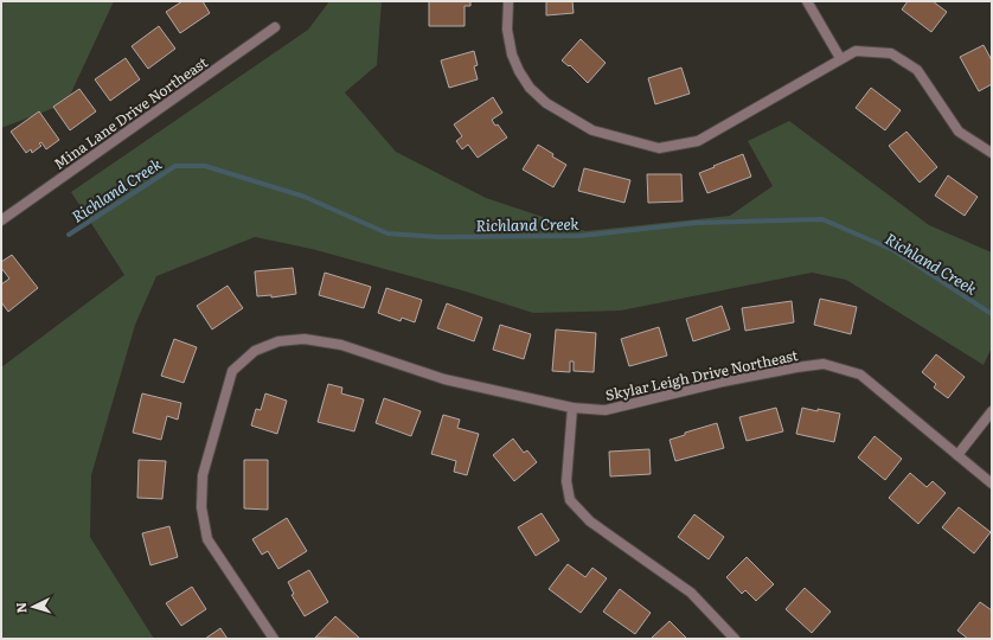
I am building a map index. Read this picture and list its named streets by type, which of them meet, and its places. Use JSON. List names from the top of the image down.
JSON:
{
  "streets": {
    "street": ["Mina Lane Drive Northeast", "Skylar Leigh Drive Northeast"]
  },
  "water": ["Richland Creek"],
  "north": "left"
}
